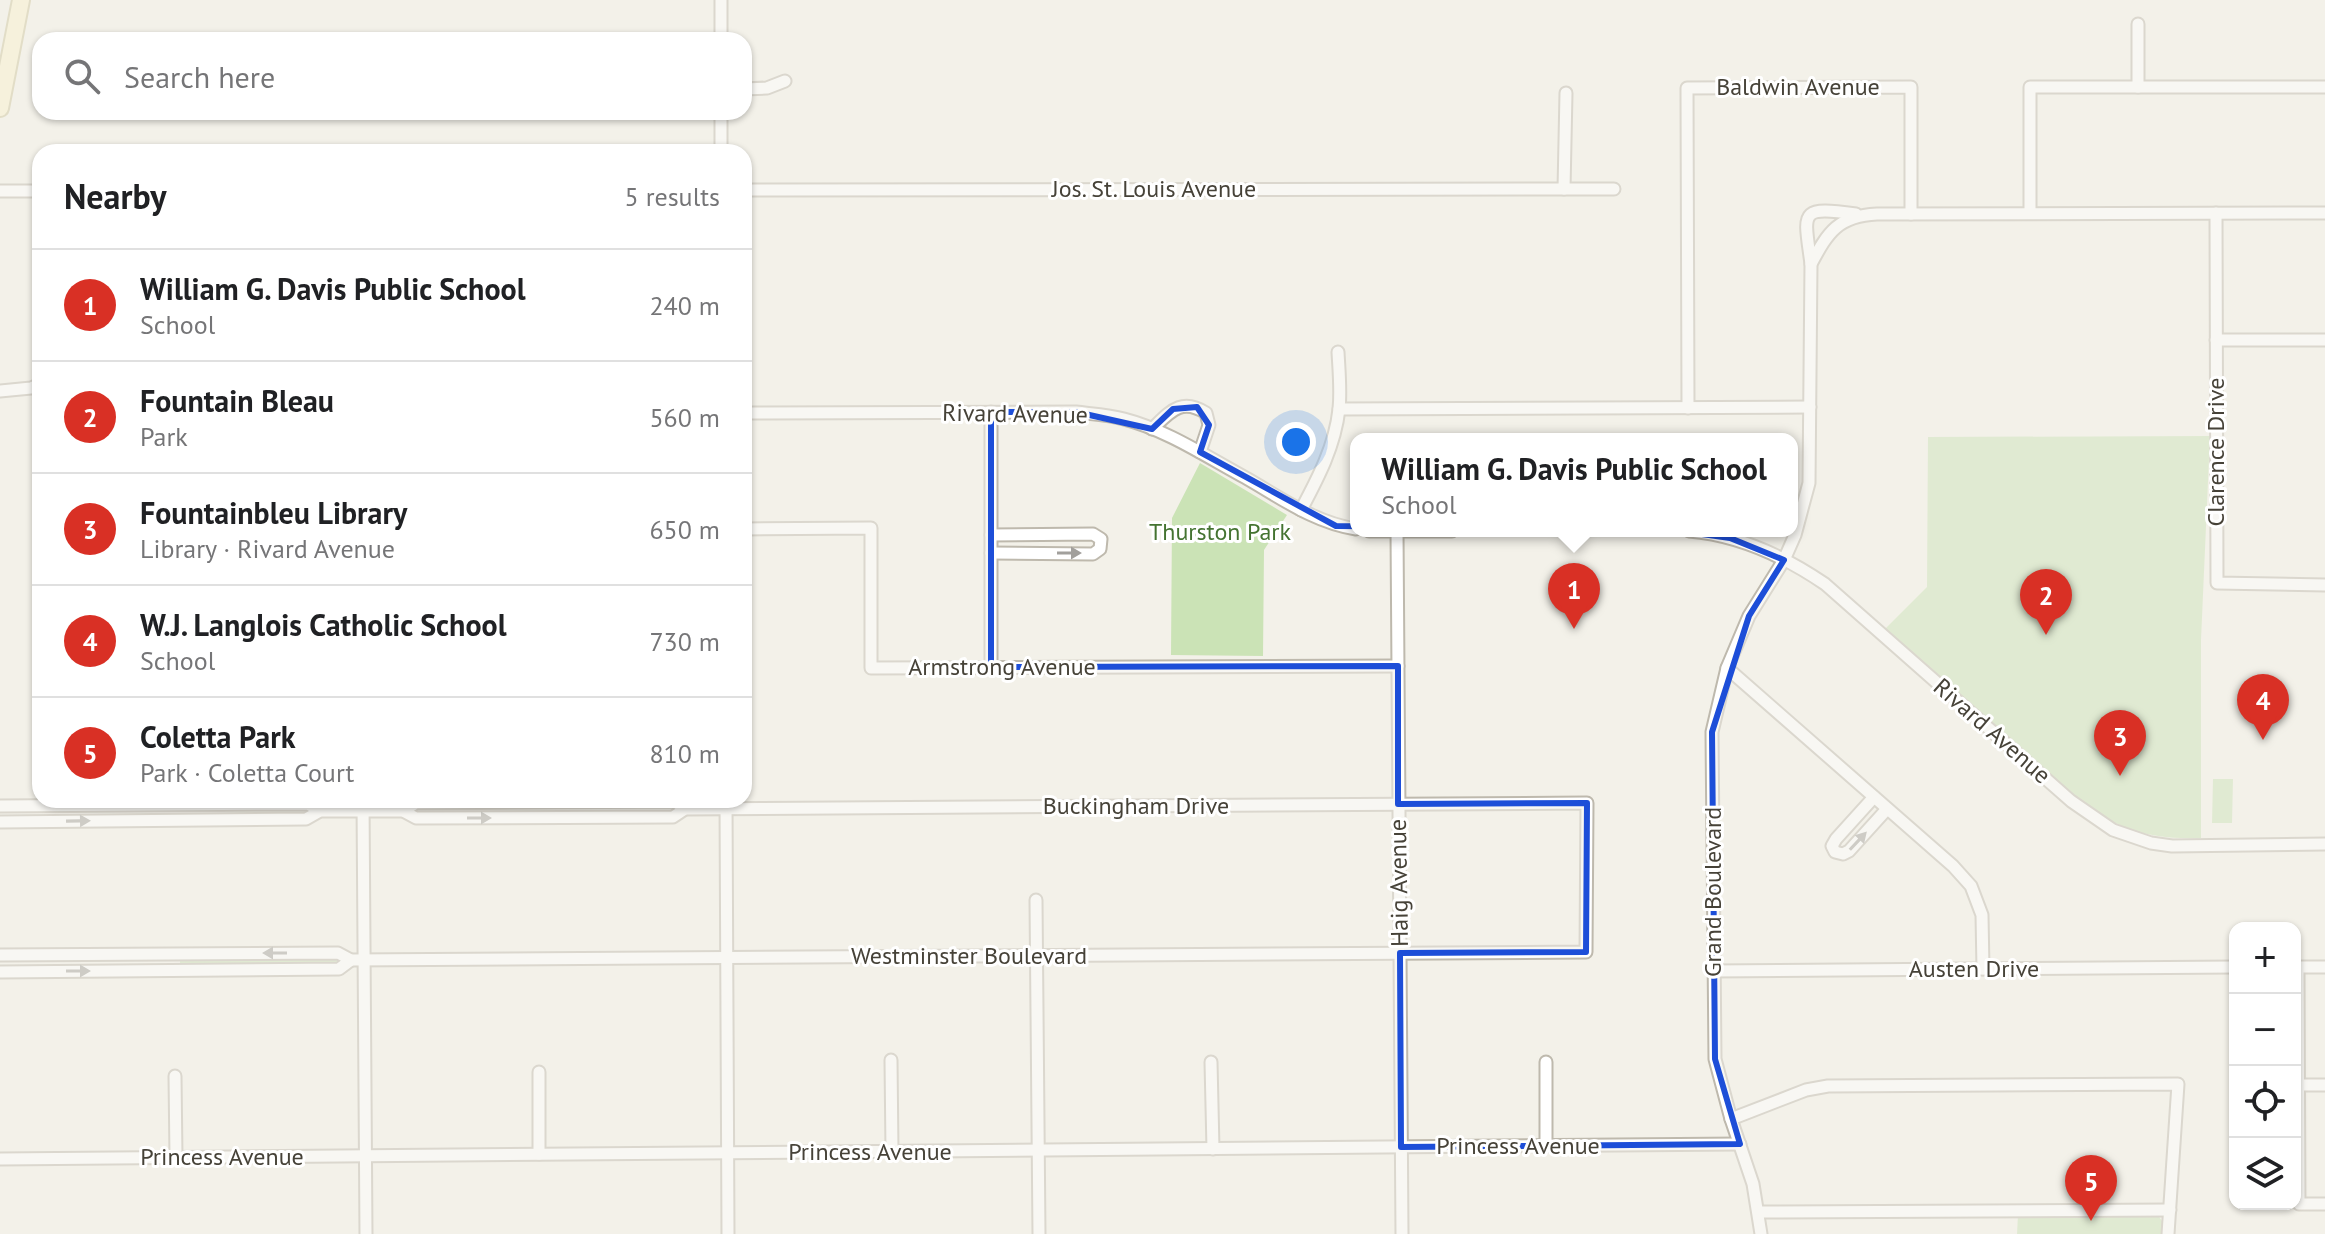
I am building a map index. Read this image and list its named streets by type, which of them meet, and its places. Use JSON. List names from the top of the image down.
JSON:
{
  "streets": {
    "street": [
      "Baldwin Avenue",
      "Jos. St. Louis Avenue",
      "Rivard Avenue",
      "Clarence Drive",
      "Armstrong Avenue",
      "Buckingham Drive",
      "Haig Avenue",
      "Grand Boulevard",
      "Westminster Boulevard",
      "Austen Drive",
      "Princess Avenue"
    ]
  },
  "crossings": [
    ["Rivard Avenue", "Grand Boulevard"],
    ["Armstrong Avenue", "Haig Avenue"],
    ["Buckingham Drive", "Haig Avenue"],
    ["Buckingham Drive", "Westminster Boulevard"],
    ["Haig Avenue", "Westminster Boulevard"],
    ["Haig Avenue", "Princess Avenue"],
    ["Grand Boulevard", "Austen Drive"],
    ["Grand Boulevard", "Princess Avenue"]
  ],
  "parks": ["Thurston Park"],
  "page": {
    "search": "Search here",
    "heading": ["Nearby", "5 results"],
    "list": [
      {
        "mark": "1",
        "name": "William G. Davis Public School",
        "note": "School",
        "value": "240 m"
      },
      {
        "mark": "2",
        "name": "Fountain Bleau",
        "note": "Park",
        "value": "560 m"
      },
      {
        "mark": "3",
        "name": "Fountainbleu Library",
        "note": "Library · Rivard Avenue",
        "value": "650 m"
      },
      {
        "mark": "4",
        "name": "W.J. Langlois Catholic School",
        "note": "School",
        "value": "730 m"
      },
      {
        "mark": "5",
        "name": "Coletta Park",
        "note": "Park · Coletta Court",
        "value": "810 m"
      }
    ],
    "popup": ["William G. Davis Public School", "School"],
    "pins": [
      "1",
      "2",
      "4",
      "3",
      "5"
    ],
    "map_buttons": ["+", "−"]
  }
}
